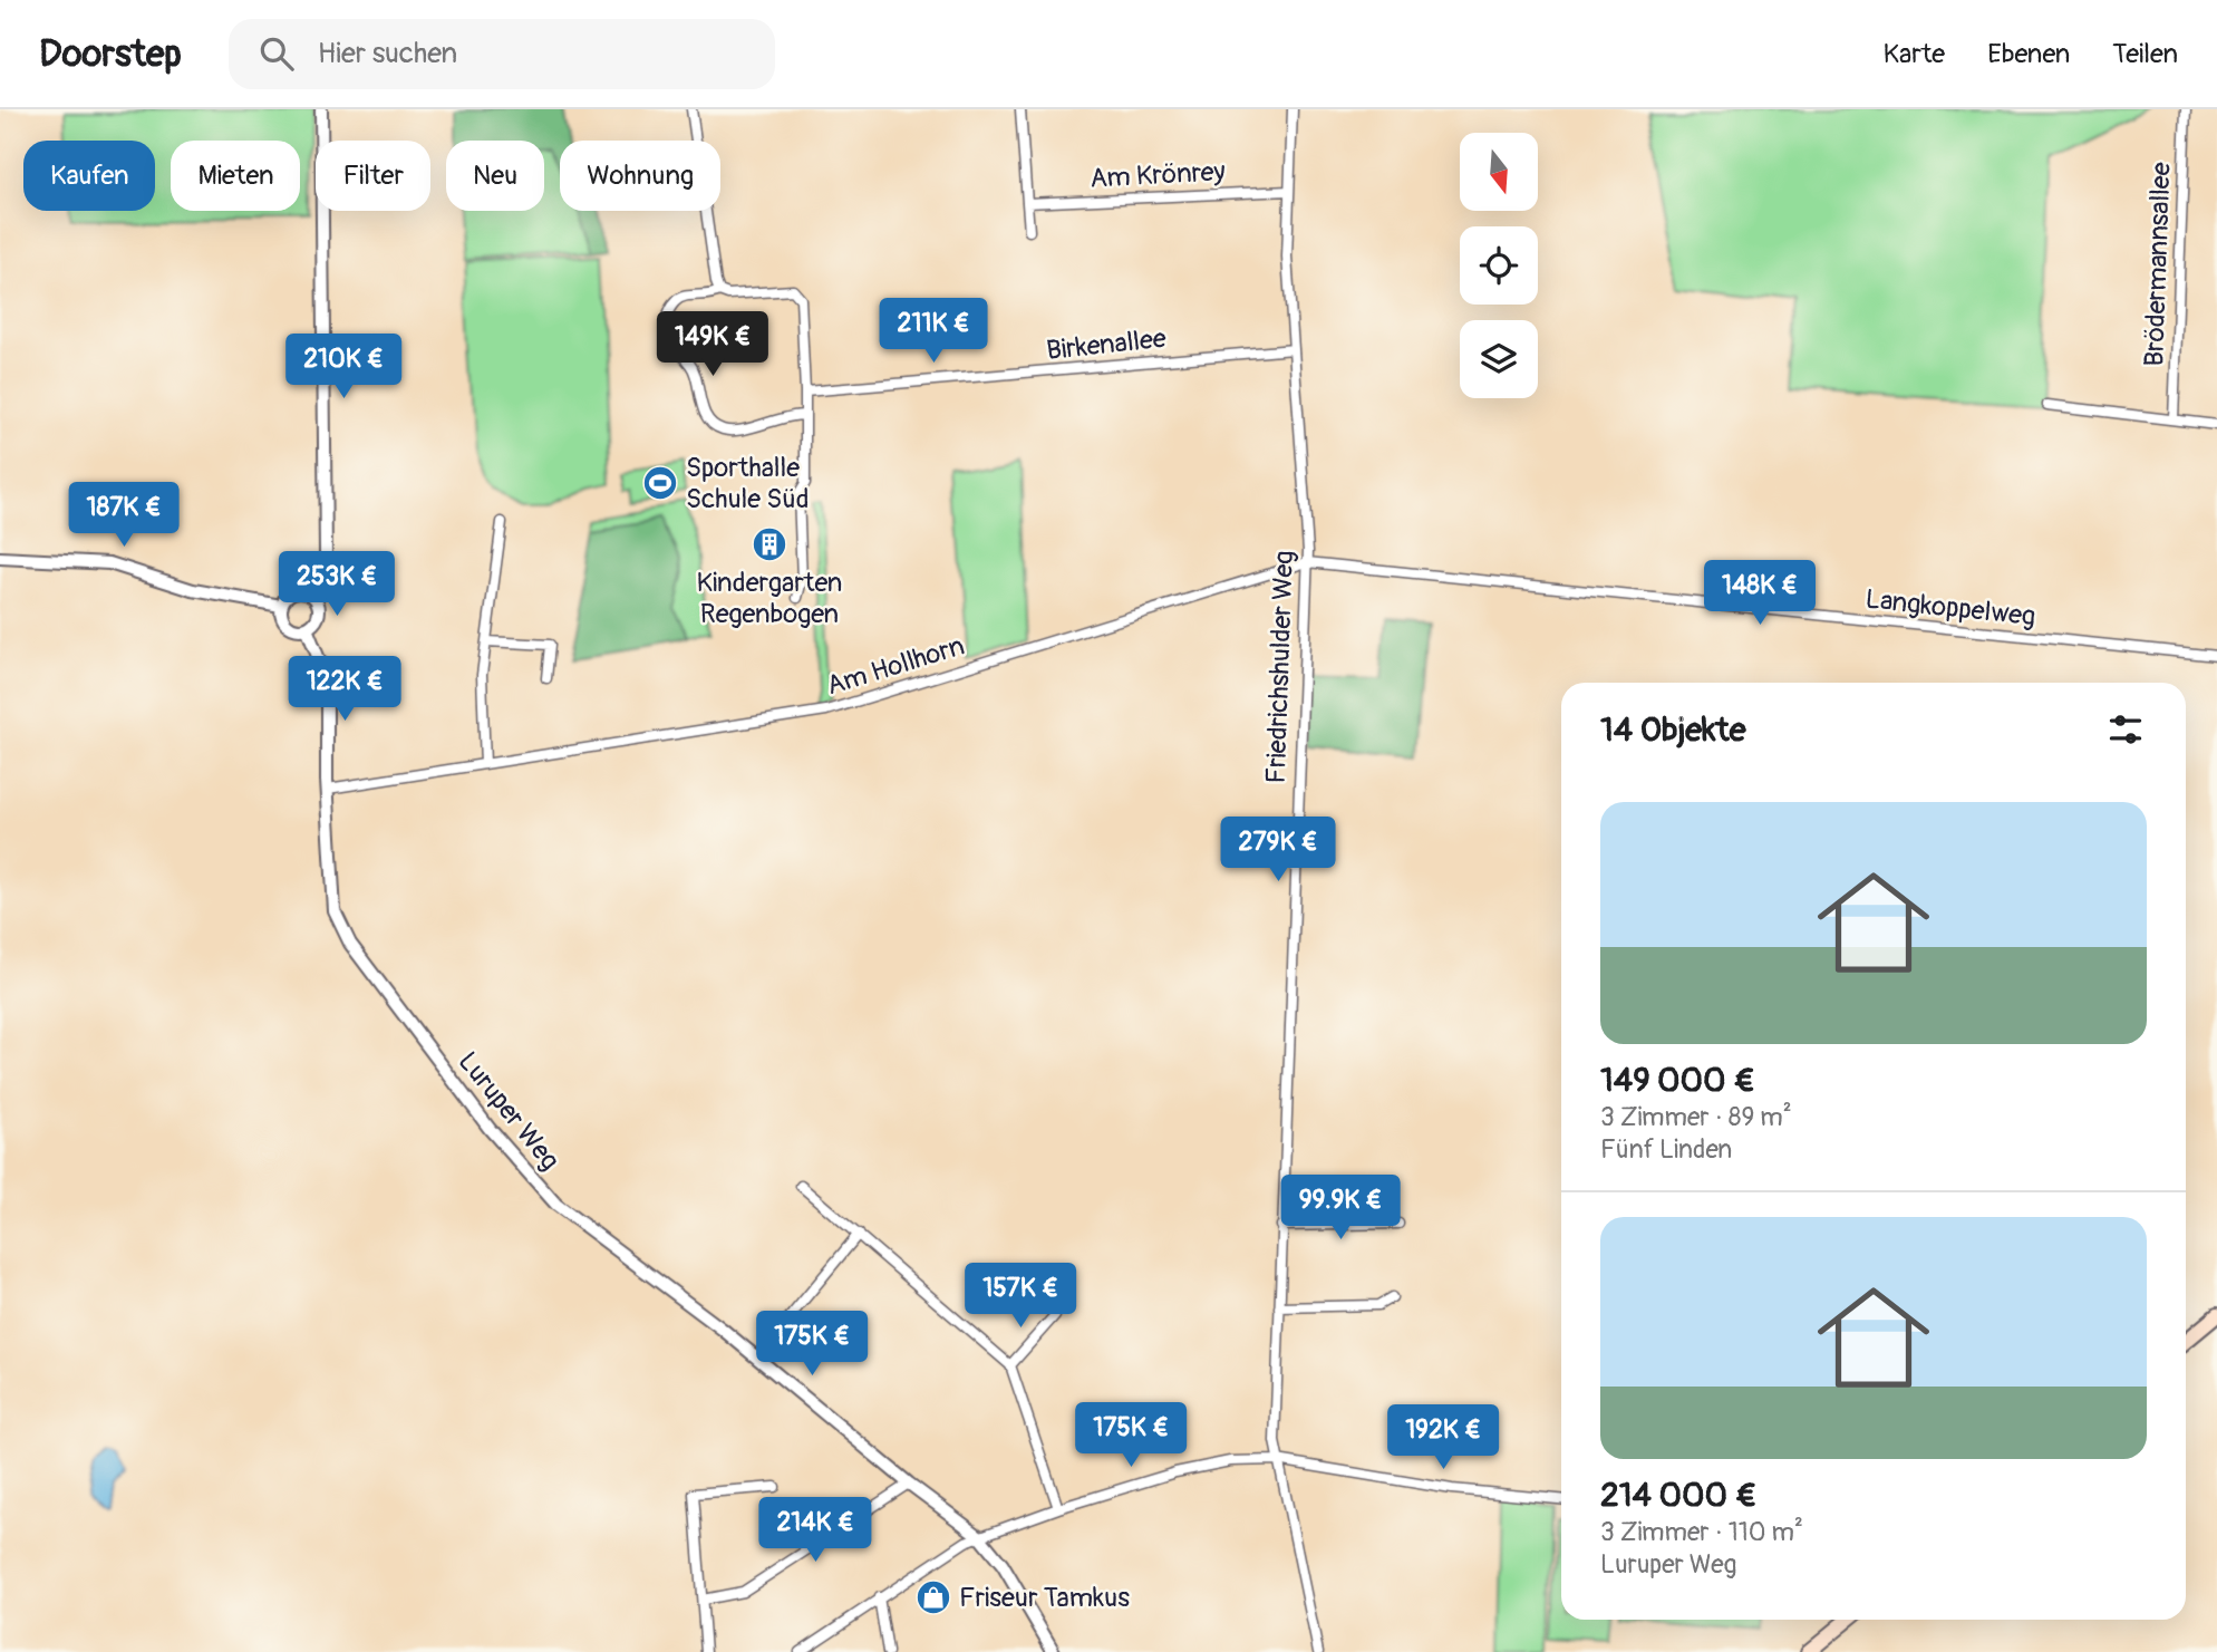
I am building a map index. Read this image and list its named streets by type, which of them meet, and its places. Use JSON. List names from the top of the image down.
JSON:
{
  "streets": {
    "street": [
      "Am Krönrey",
      "Brödermannsallee",
      "Birkenallee",
      "Langkoppelweg",
      "Am Hollhorn",
      "Friedrichshulder Weg",
      "Luruper Weg"
    ]
  },
  "crossings": [
    ["Am Krönrey", "Friedrichshulder Weg"],
    ["Birkenallee", "Friedrichshulder Weg"],
    ["Langkoppelweg", "Am Hollhorn"],
    ["Langkoppelweg", "Friedrichshulder Weg"],
    ["Am Hollhorn", "Friedrichshulder Weg"],
    ["Am Hollhorn", "Luruper Weg"]
  ],
  "places": {
    "sports": ["Sporthalle Schule Süd"],
    "building": ["Kindergarten Regenbogen"],
    "shop": ["Friseur Tamkus"]
  },
  "north": "bottom",
  "page": {
    "header": "Doorstep",
    "search": "Hier suchen",
    "nav": ["Karte", "Ebenen", "Teilen"],
    "chip": [
      "Kaufen",
      "Mieten",
      "Filter",
      "Neu",
      "Wohnung"
    ],
    "price": [
      "211K €",
      "149K €",
      "210K €",
      "187K €",
      "253K €",
      "148K €",
      "122K €",
      "279K €",
      "99.9K €",
      "157K €",
      "175K €",
      "175K €",
      "192K €",
      "214K €"
    ],
    "heading": "14 Objekte",
    "list": [
      {
        "name": "149 000 €",
        "note": "3 Zimmer · 89 m² · Fünf Linden"
      },
      {
        "name": "214 000 €",
        "note": "3 Zimmer · 110 m² · Luruper Weg"
      }
    ]
  }
}
